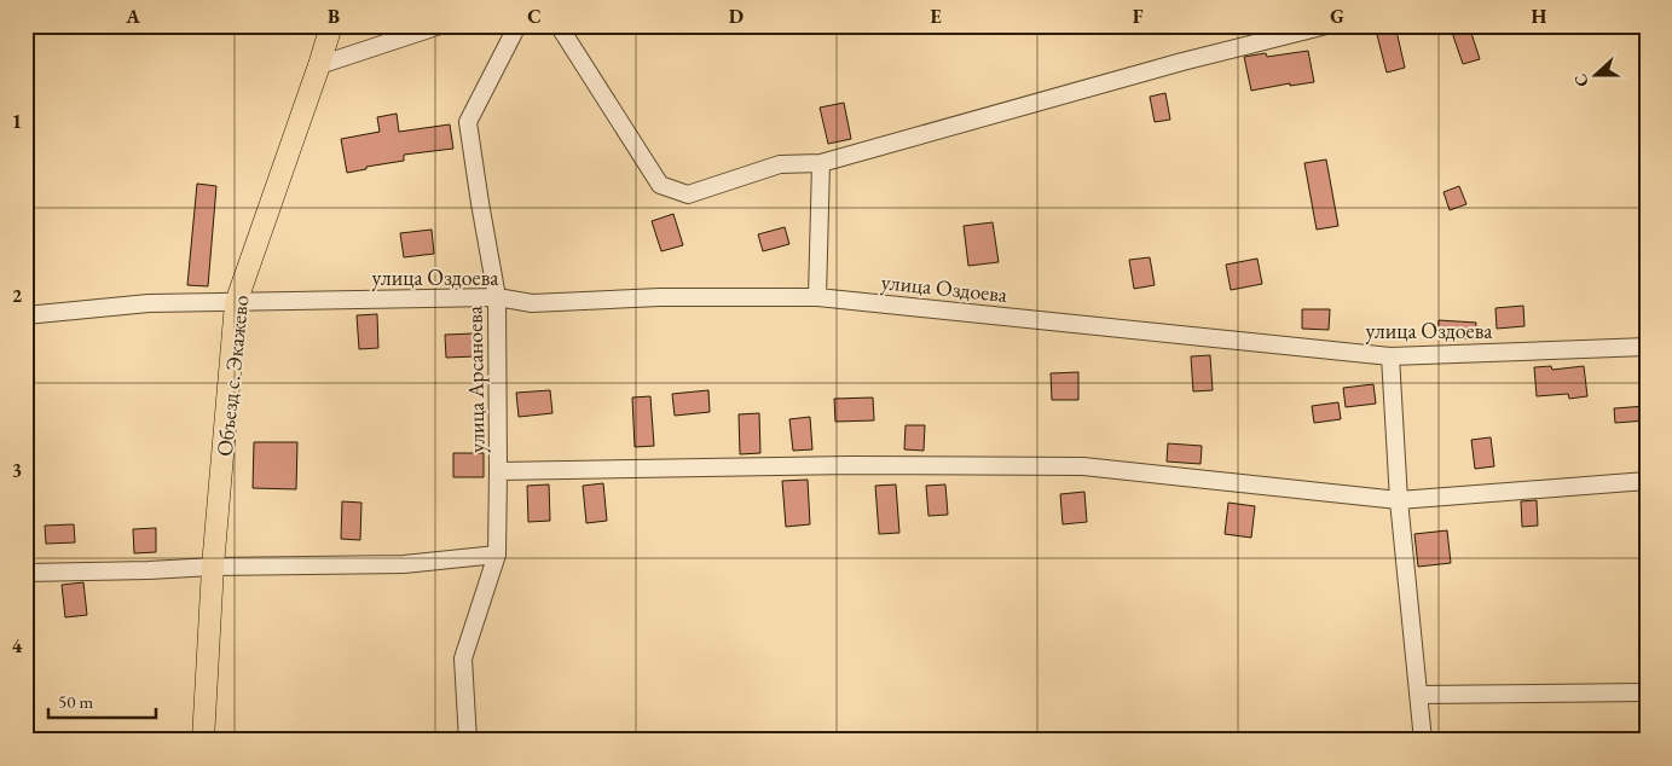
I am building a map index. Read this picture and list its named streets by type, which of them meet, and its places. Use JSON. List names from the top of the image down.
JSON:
{
  "streets": {
    "main road": ["Объезд с. Экажево"],
    "street": ["улица Оздоева", "улица Арсаноева"]
  },
  "crossings": [
    ["улица Оздоева", "Объезд с. Экажево"],
    ["улица Оздоева", "улица Арсаноева"]
  ],
  "scale_bar": "50 m",
  "north": "left",
  "grid": {
    "columns": [
      "A",
      "B",
      "C",
      "D",
      "E",
      "F",
      "G",
      "H"
    ],
    "rows": [
      "1",
      "2",
      "3",
      "4"
    ]
  }
}
